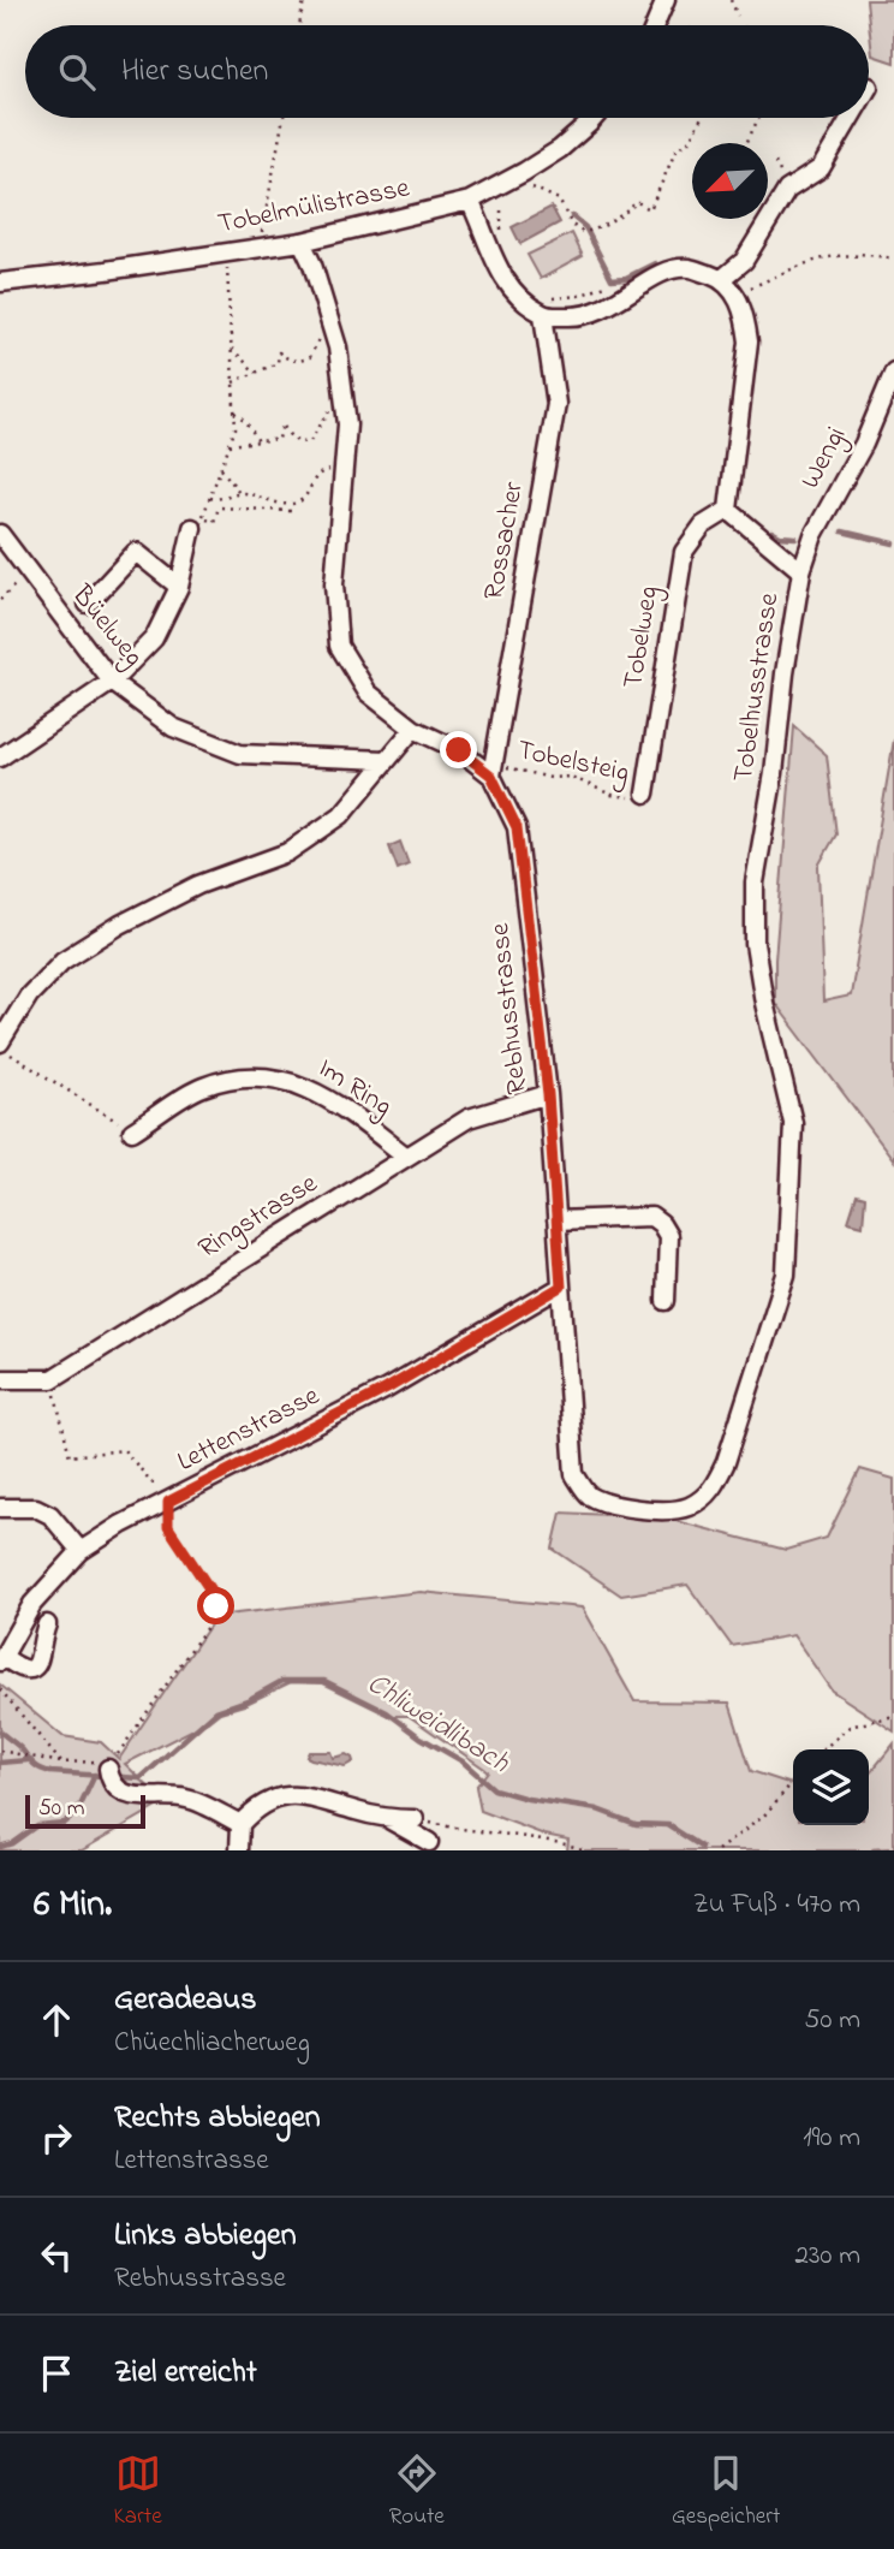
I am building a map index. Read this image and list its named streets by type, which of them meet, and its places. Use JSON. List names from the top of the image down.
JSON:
{
  "streets": {
    "street": [
      "Tobelmülistrasse",
      "Wengi",
      "Rossacher",
      "Büelweg",
      "Tobelweg",
      "Tobelhusstrasse",
      "Rebhusstrasse",
      "Im Ring",
      "Ringstrasse",
      "Lettenstrasse"
    ],
    "path": ["Tobelsteig"]
  },
  "crossings": [
    ["Tobelmülistrasse", "Rebhusstrasse"],
    ["Wengi", "Tobelhusstrasse"],
    ["Rossacher", "Tobelsteig"],
    ["Rossacher", "Rebhusstrasse"],
    ["Tobelweg", "Tobelhusstrasse"],
    ["Tobelweg", "Tobelsteig"],
    ["Tobelhusstrasse", "Rebhusstrasse"],
    ["Tobelsteig", "Rebhusstrasse"],
    ["Rebhusstrasse", "Ringstrasse"],
    ["Rebhusstrasse", "Lettenstrasse"],
    ["Im Ring", "Ringstrasse"]
  ],
  "water": ["Chliweidlibach"],
  "scale_bar": "50 m",
  "north": "bottom left",
  "page": {
    "search": "Hier suchen",
    "scale": "50 m",
    "heading": ["6 Min.", "Zu Fuß · 470 m"],
    "list": [
      ["Geradeaus", "Chüechliacherweg", "50 m"],
      ["Rechts abbiegen", "Lettenstrasse", "190 m"],
      ["Links abbiegen", "Rebhusstrasse", "230 m"],
      "Ziel erreicht"
    ],
    "nav": ["Karte", "Route", "Gespeichert"]
  }
}
